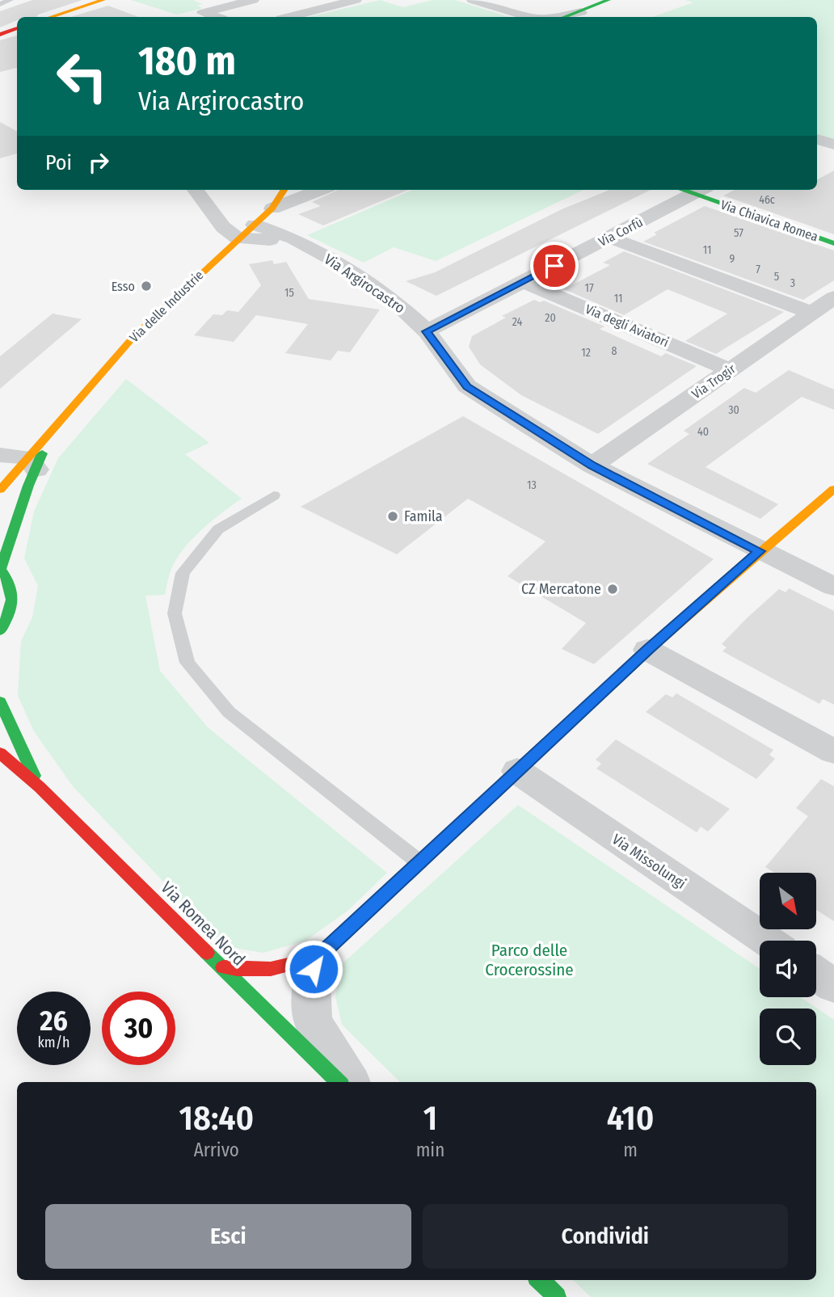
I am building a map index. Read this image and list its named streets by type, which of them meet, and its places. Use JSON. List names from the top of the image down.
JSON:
{
  "streets": {
    "street": [
      "Via Chiavica Romea",
      "Via Corfù",
      "Via Argirocastro",
      "Via delle Industrie",
      "Via degli Aviatori",
      "Via Trogir",
      "Via Missolungi",
      "Via Romea Nord"
    ]
  },
  "crossings": [
    ["Via Chiavica Romea", "Via Corfù"],
    ["Via Corfù", "Via Argirocastro"],
    ["Via Corfù", "Via degli Aviatori"],
    ["Via Argirocastro", "Via delle Industrie"],
    ["Via Argirocastro", "Via Trogir"],
    ["Via degli Aviatori", "Via Trogir"]
  ],
  "parks": ["Parco delle Crocerossine"],
  "places": ["Esso", "Famila", "CZ Mercatone"],
  "house_numbers": [
    "46c",
    "57",
    "11",
    "9",
    "7",
    "5",
    "3",
    "17",
    "15",
    "11",
    "20",
    "24",
    "8",
    "12",
    "30",
    "40",
    "13"
  ],
  "north": "bottom right",
  "page": {
    "turn": ["180 m", "Via Argirocastro"],
    "then": "Poi",
    "speed": "26 km/h",
    "limit": "30",
    "eta": [
      "18:40",
      "Arrivo",
      "1",
      "min",
      "410",
      "m"
    ],
    "buttons": ["Esci", "Condividi"]
  }
}
